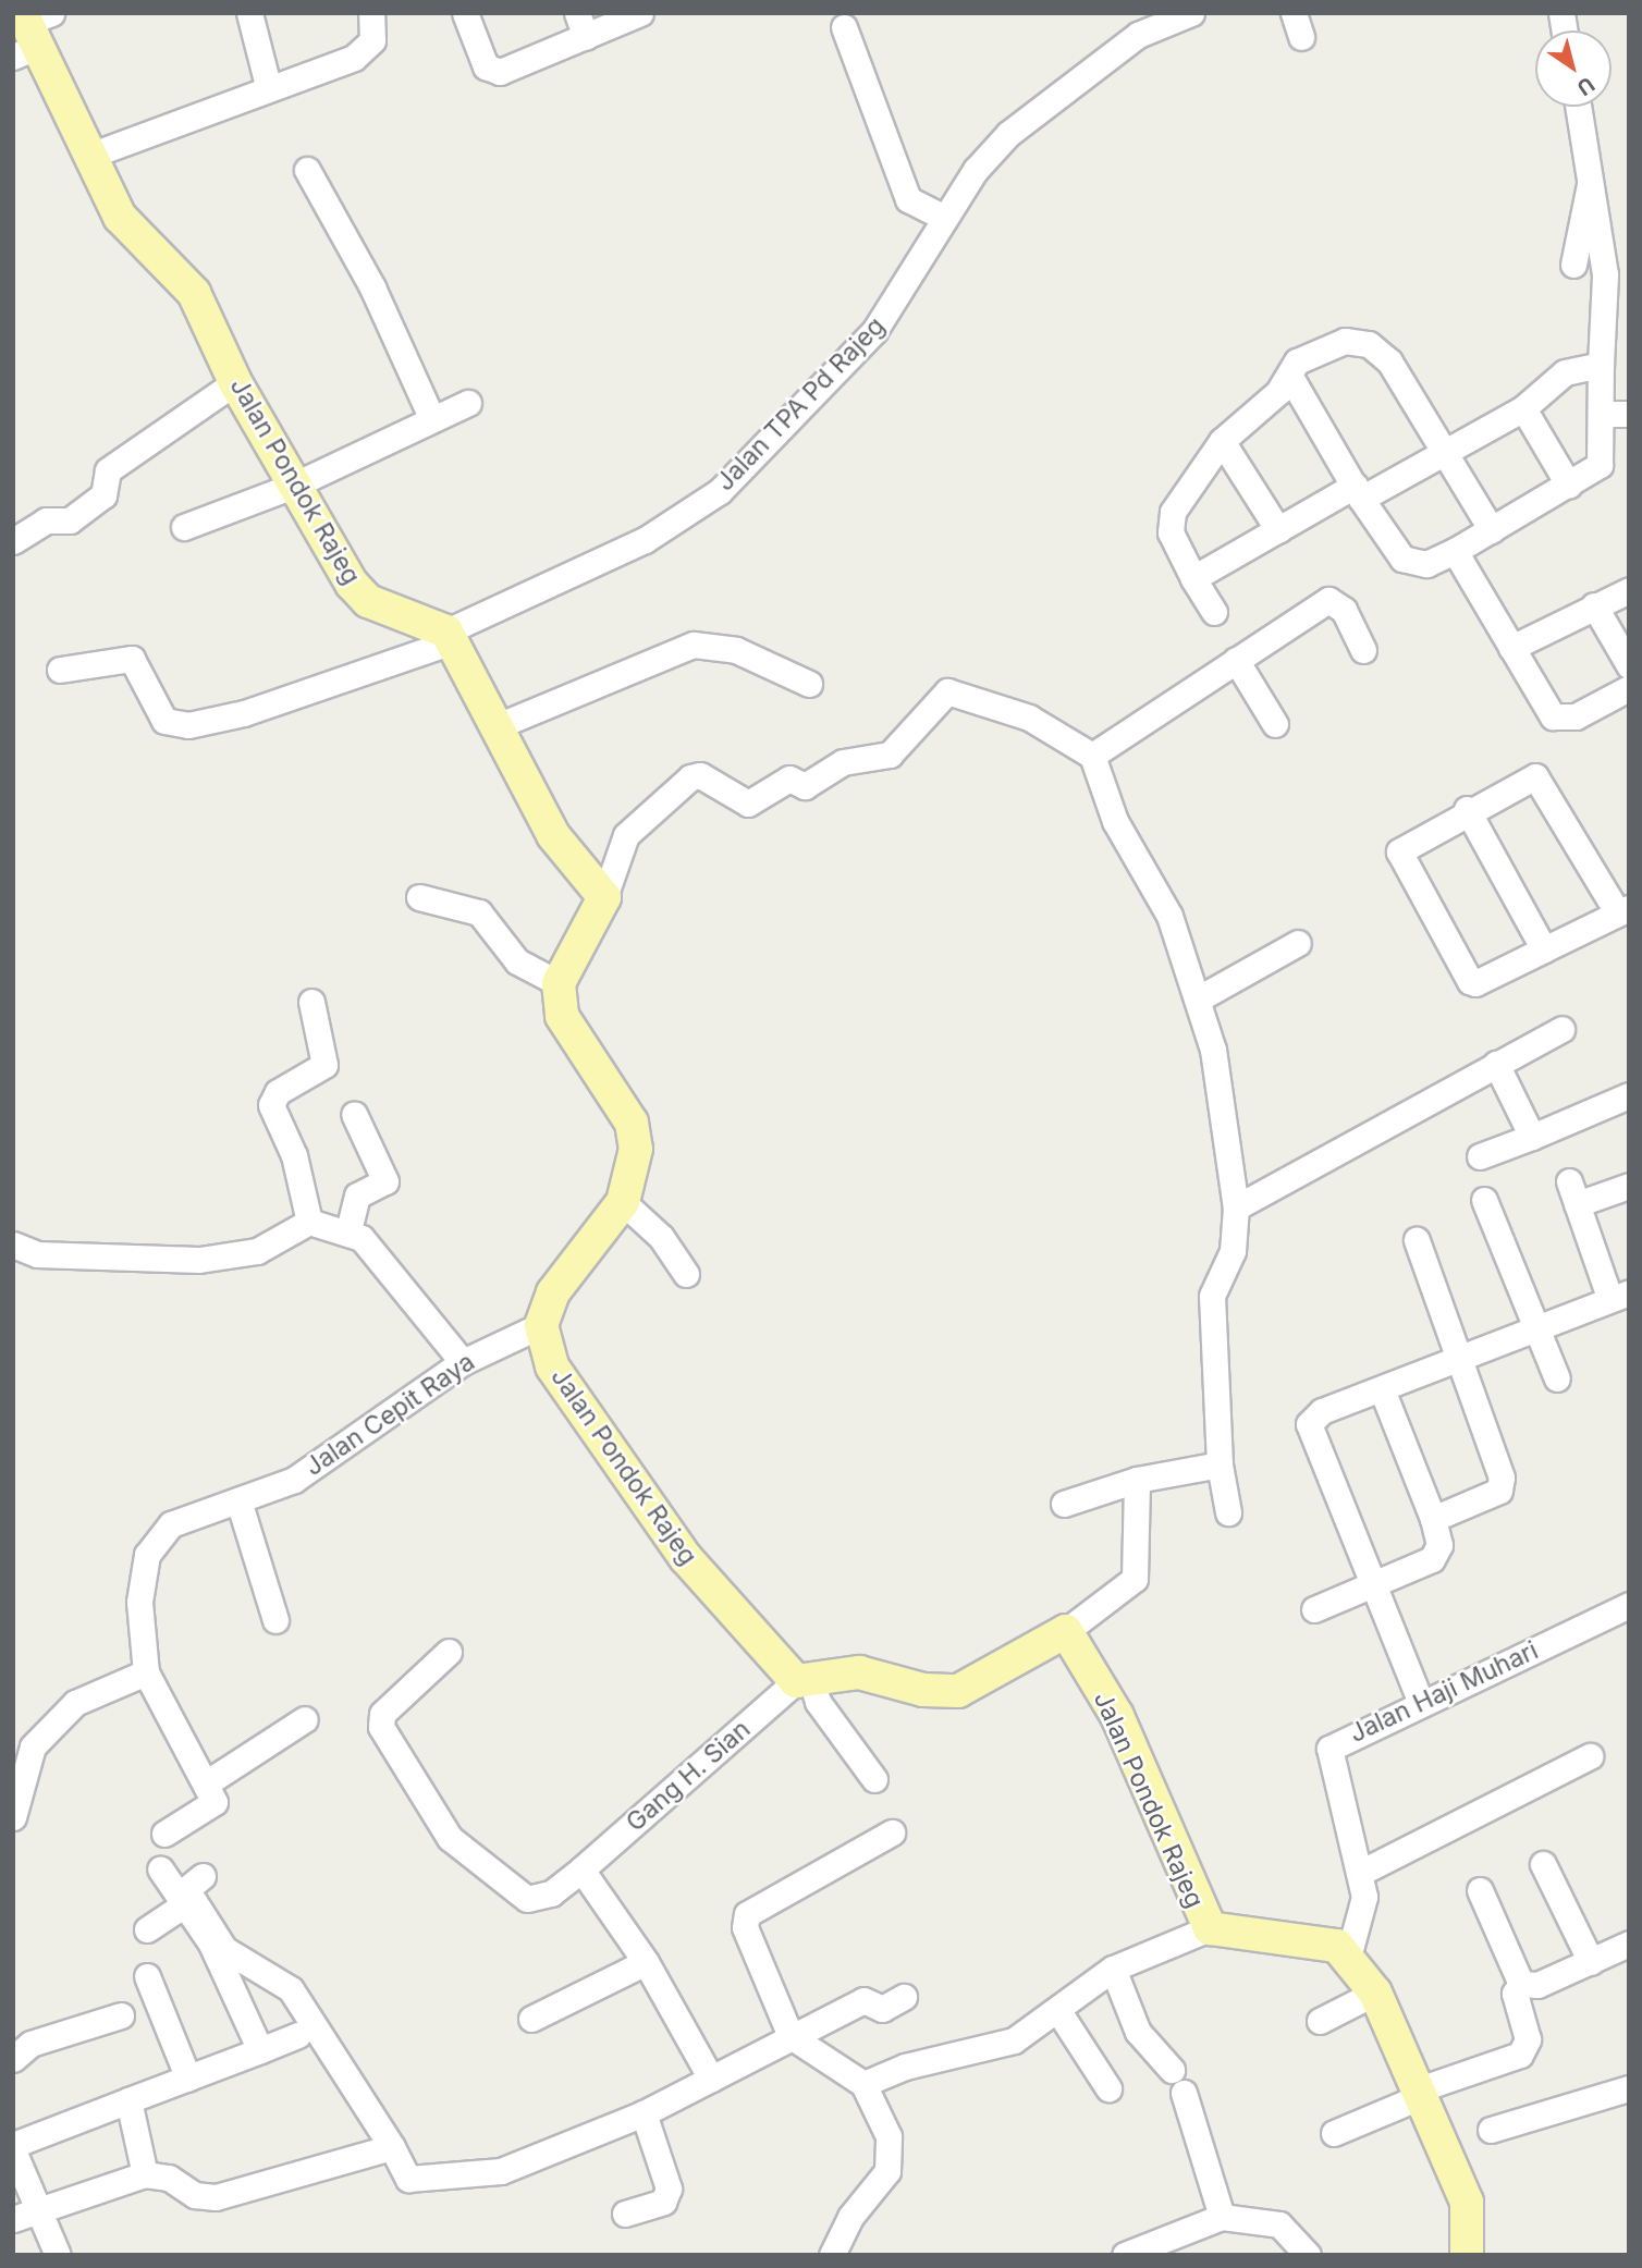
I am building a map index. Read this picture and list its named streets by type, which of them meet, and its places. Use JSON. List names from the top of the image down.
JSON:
{
  "streets": {
    "main road": ["Jalan Pondok Rajeg"],
    "street": [
      "Jalan TPA Pd Rajeg",
      "Jalan Cepit Raya",
      "Jalan Haji Muhari",
      "Gang H. Sian"
    ]
  },
  "crossings": [
    ["Jalan TPA Pd Rajeg", "Jalan Pondok Rajeg"],
    ["Jalan Pondok Rajeg", "Jalan Cepit Raya"],
    ["Jalan Pondok Rajeg", "Jalan Haji Muhari"],
    ["Jalan Pondok Rajeg", "Gang H. Sian"]
  ],
  "north": "bottom right"
}
